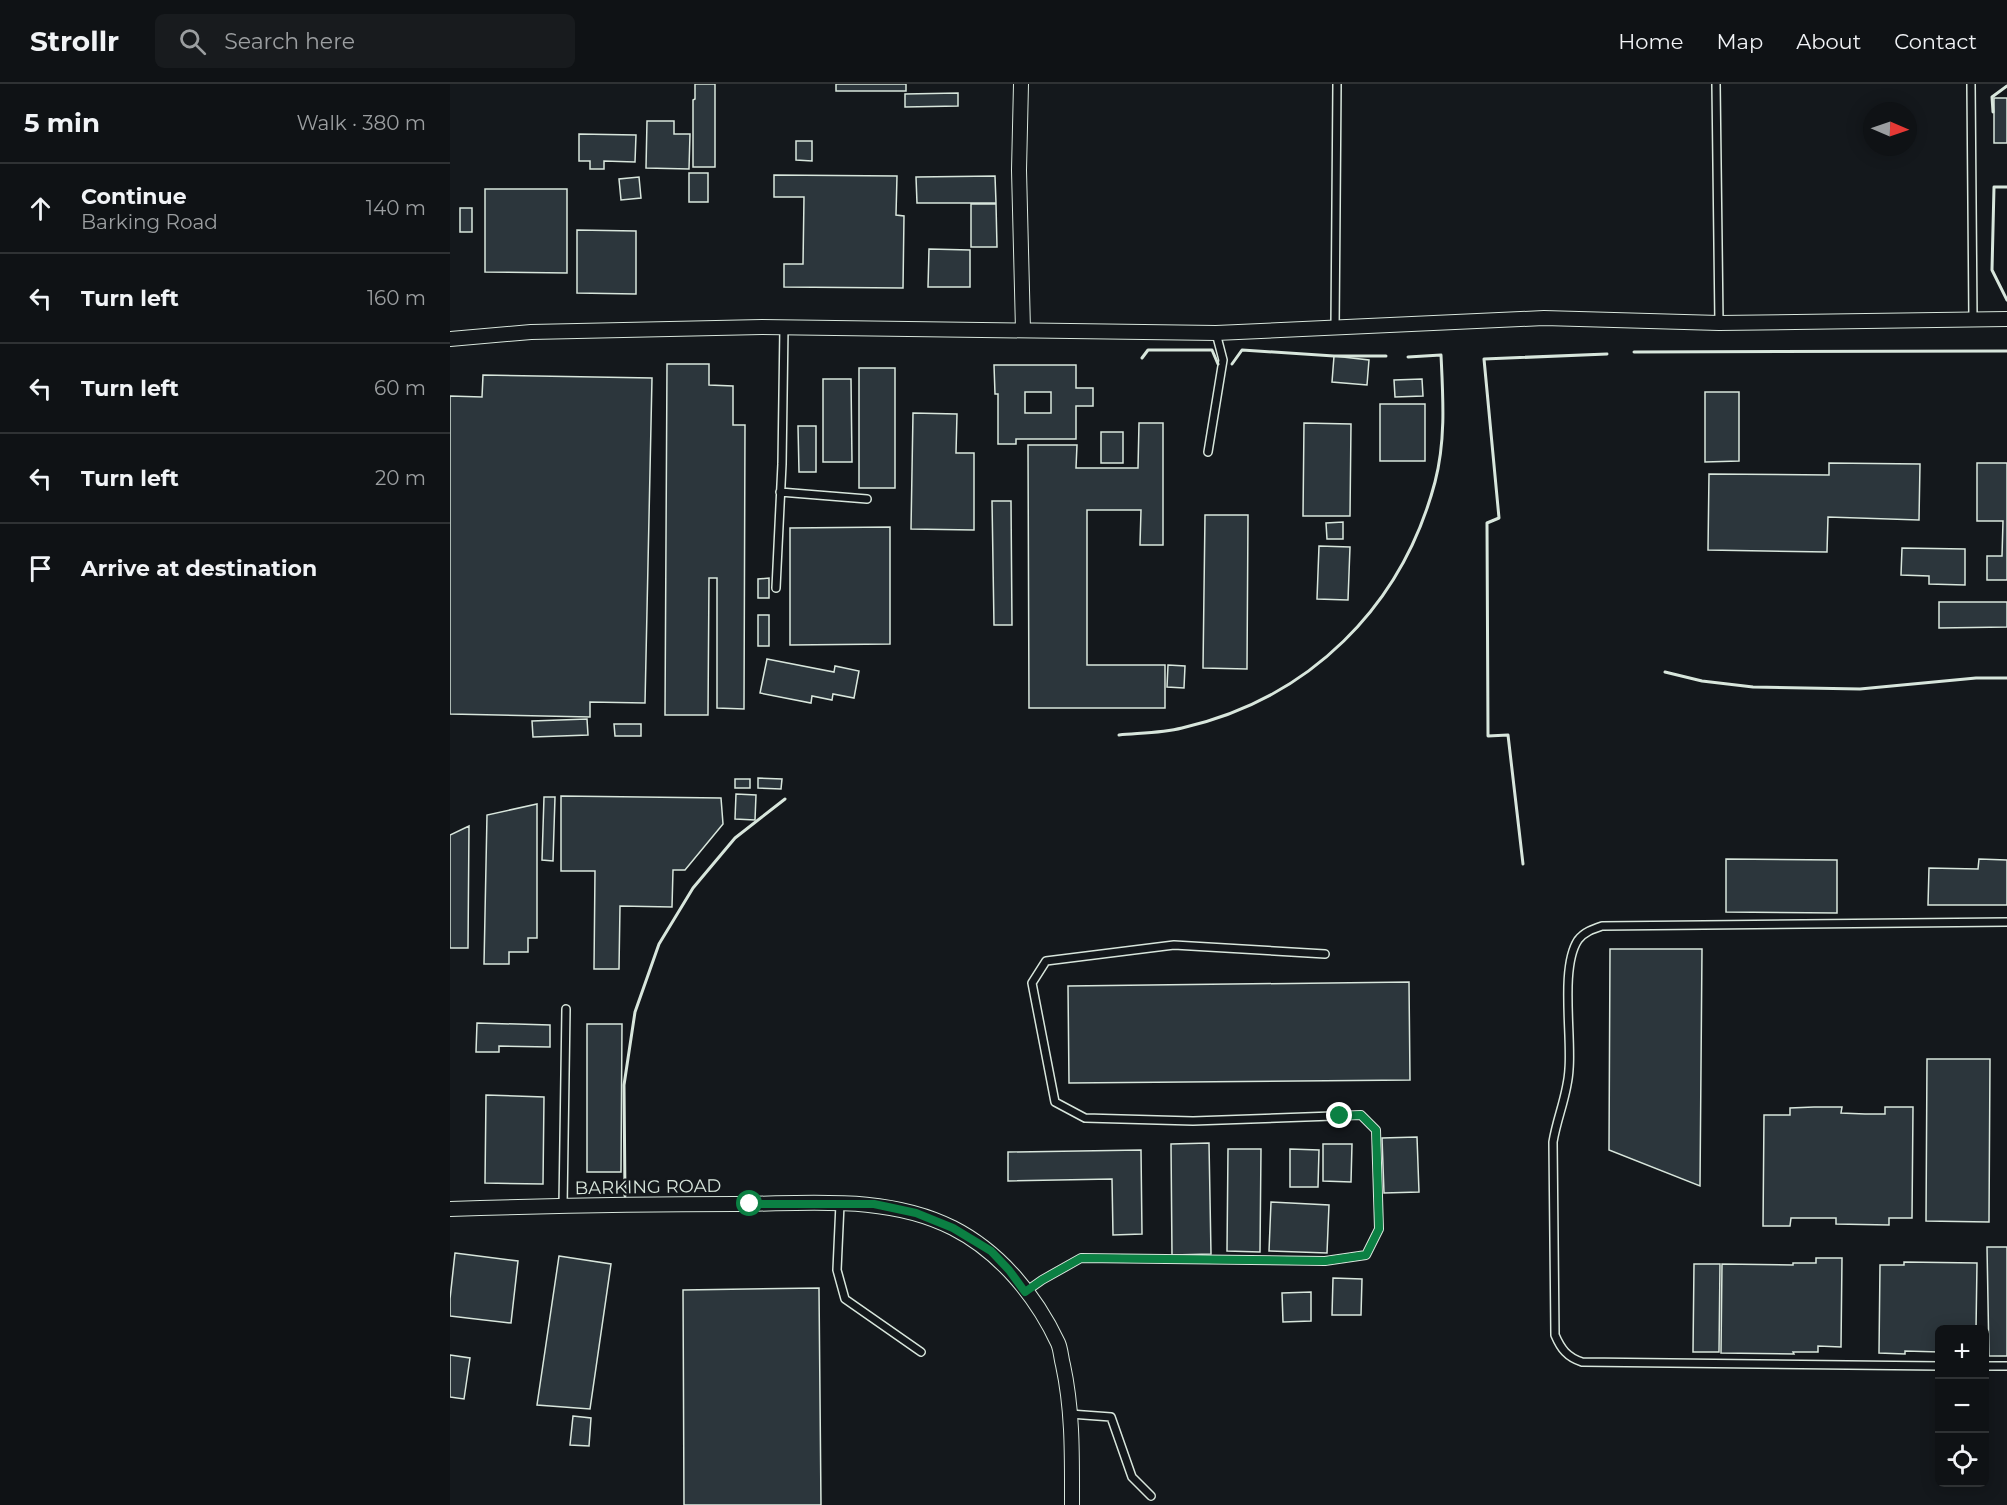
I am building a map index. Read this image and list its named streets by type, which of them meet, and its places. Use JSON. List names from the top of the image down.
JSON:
{
  "streets": {
    "street": ["BARKING ROAD"]
  },
  "north": "right",
  "page": {
    "header": "Strollr",
    "search": "Search here",
    "nav": [
      "Home",
      "Map",
      "About",
      "Contact"
    ],
    "heading": ["5 min", "Walk · 380 m"],
    "list": [
      ["Continue", "Barking Road", "140 m"],
      ["Turn left", "160 m"],
      ["Turn left", "60 m"],
      ["Turn left", "20 m"],
      "Arrive at destination"
    ],
    "map_buttons": ["+", "−"]
  }
}
